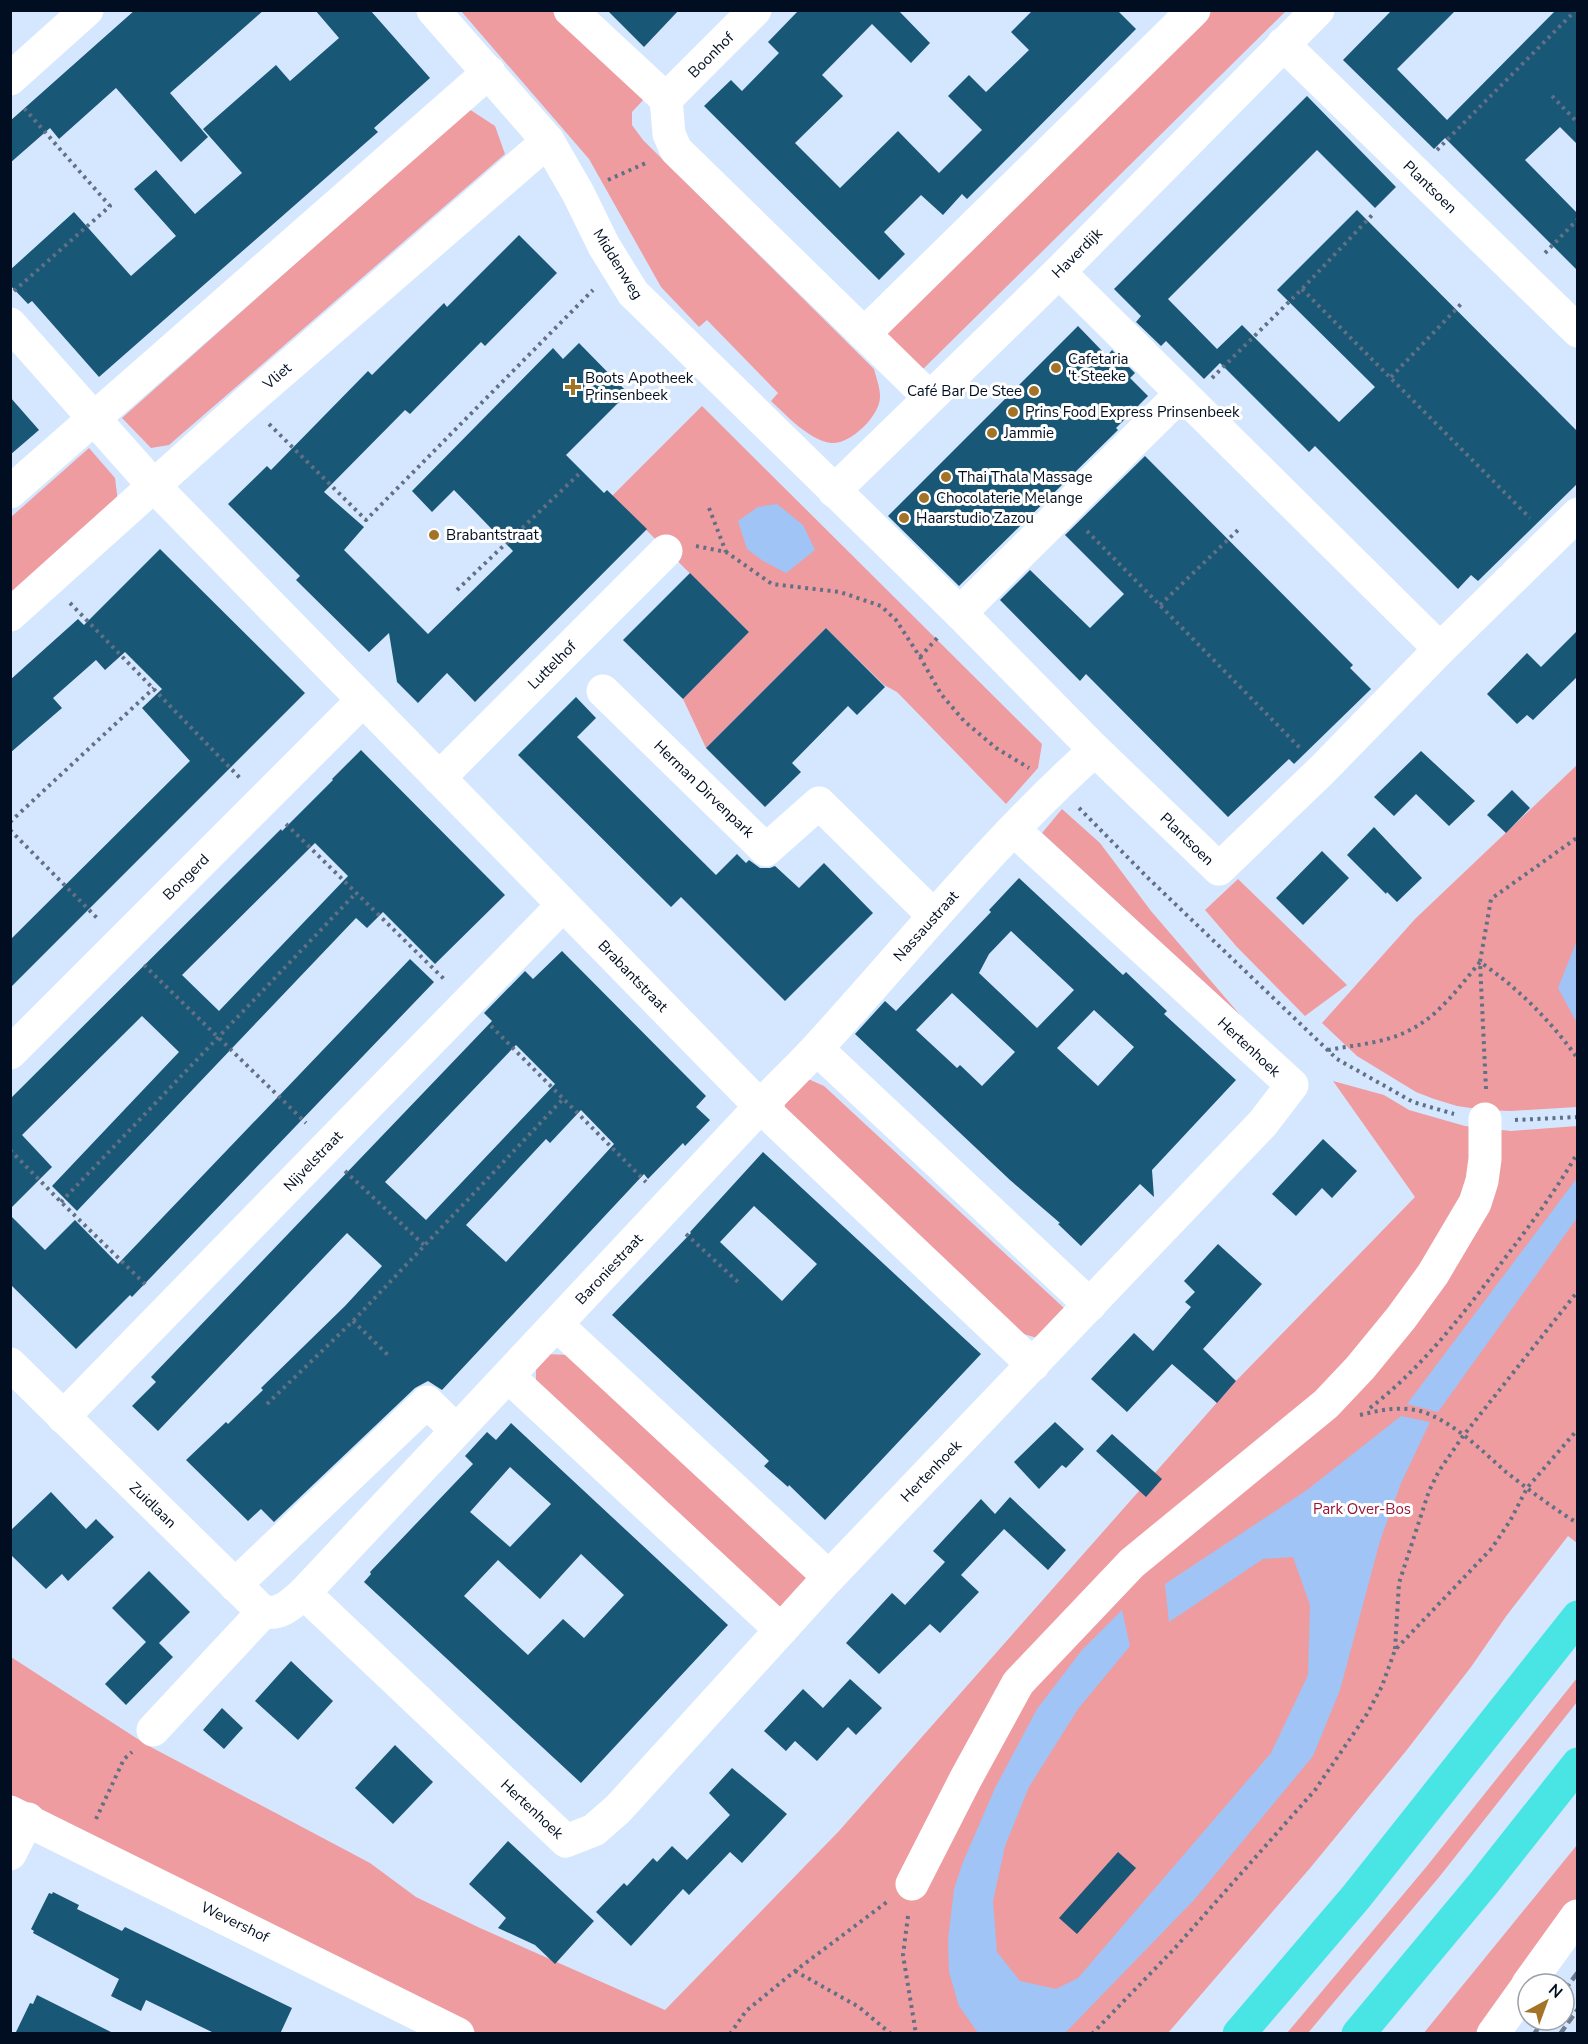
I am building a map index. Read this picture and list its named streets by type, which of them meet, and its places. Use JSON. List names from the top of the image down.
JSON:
{
  "streets": {
    "street": [
      "Boonhof",
      "Plantsoen",
      "Haverdijk",
      "Middenweg",
      "Vliet",
      "Luttelhof",
      "Herman Dirvenpark",
      "Bongerd",
      "Nassaustraat",
      "Brabantstraat",
      "Hertenhoek",
      "Nijvelstraat",
      "Baroniestraat",
      "Zuidlaan",
      "Wevershof"
    ]
  },
  "crossings": [
    ["Plantsoen", "Haverdijk"],
    ["Plantsoen", "Middenweg"],
    ["Plantsoen", "Nassaustraat"],
    ["Haverdijk", "Middenweg"],
    ["Middenweg", "Vliet"],
    ["Vliet", "Brabantstraat"],
    ["Luttelhof", "Brabantstraat"],
    ["Herman Dirvenpark", "Nassaustraat"],
    ["Bongerd", "Brabantstraat"],
    ["Nassaustraat", "Brabantstraat"],
    ["Nassaustraat", "Hertenhoek"],
    ["Nassaustraat", "Baroniestraat"],
    ["Brabantstraat", "Nijvelstraat"],
    ["Brabantstraat", "Baroniestraat"],
    ["Hertenhoek", "Baroniestraat"],
    ["Nijvelstraat", "Zuidlaan"]
  ],
  "parks": ["Park Over-Bos"],
  "places": {
    "other": [
      "Cafetaria 't Steeke",
      "Café Bar De Stee",
      "Prins Food Express Prinsenbeek",
      "Jammie",
      "Thai Thala Massage",
      "Chocolaterie Melange",
      "Haarstudio Zazou",
      "Brabantstraat"
    ],
    "health": ["Boots Apotheek Prinsenbeek"]
  },
  "north": "top right"
}
